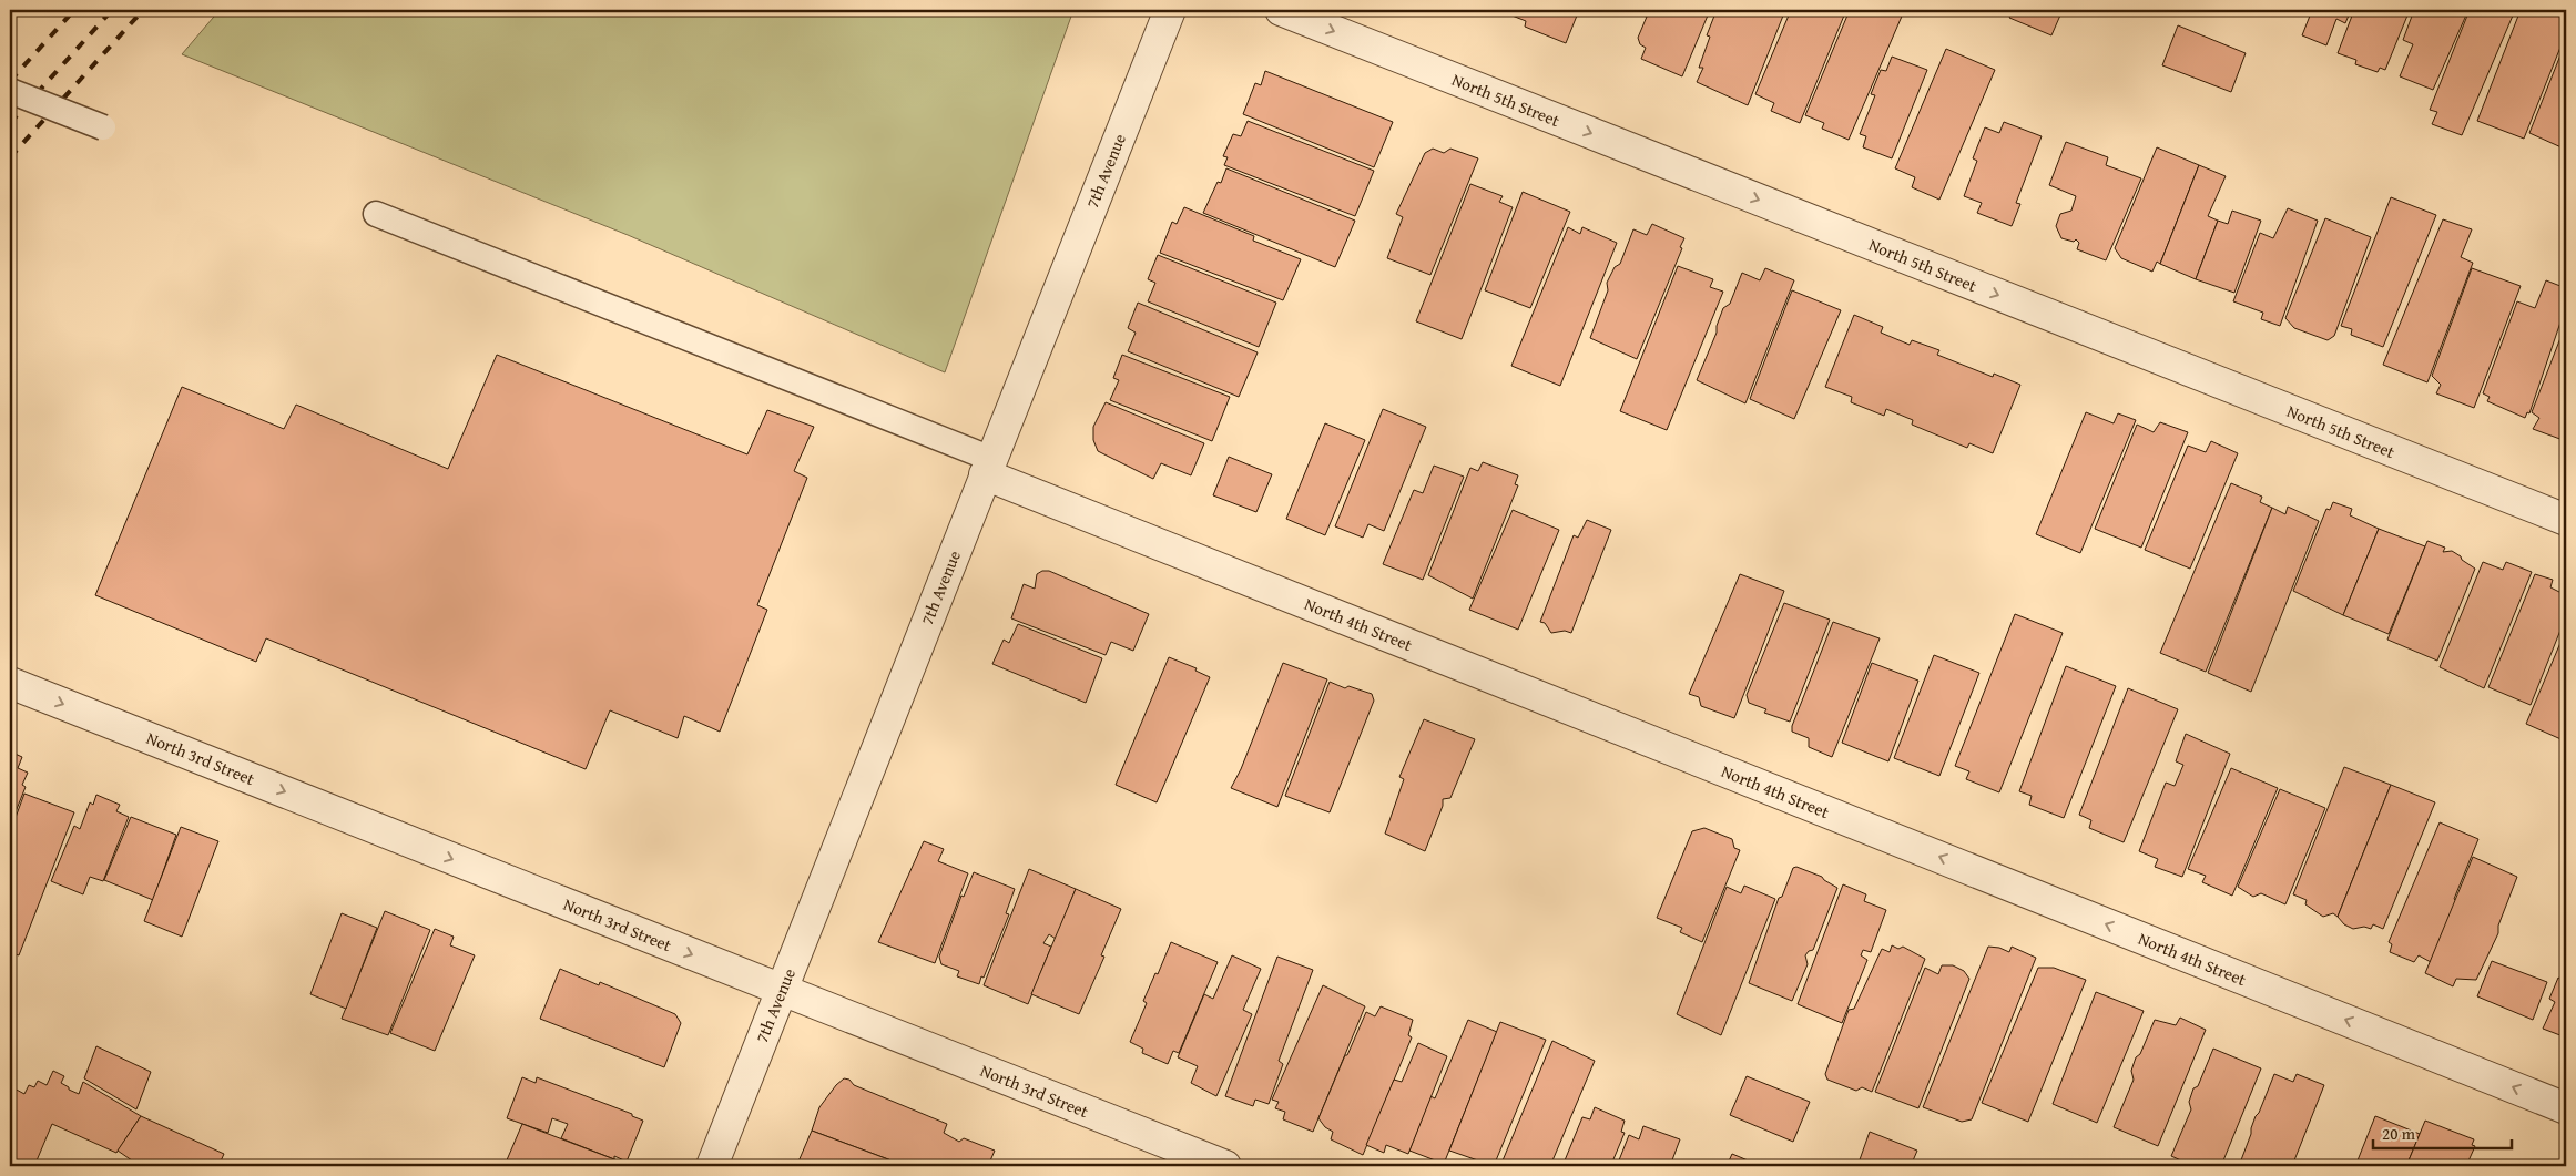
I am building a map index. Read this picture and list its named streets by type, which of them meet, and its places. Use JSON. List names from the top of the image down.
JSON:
{
  "streets": {
    "street": [
      "North 5th Street",
      "7th Avenue",
      "North 4th Street",
      "North 3rd Street"
    ]
  },
  "crossings": [
    ["7th Avenue", "North 4th Street"],
    ["7th Avenue", "North 3rd Street"]
  ],
  "one_way": ["North 5th Street", "North 4th Street", "North 3rd Street"],
  "scale_bar": "20 m"
}
